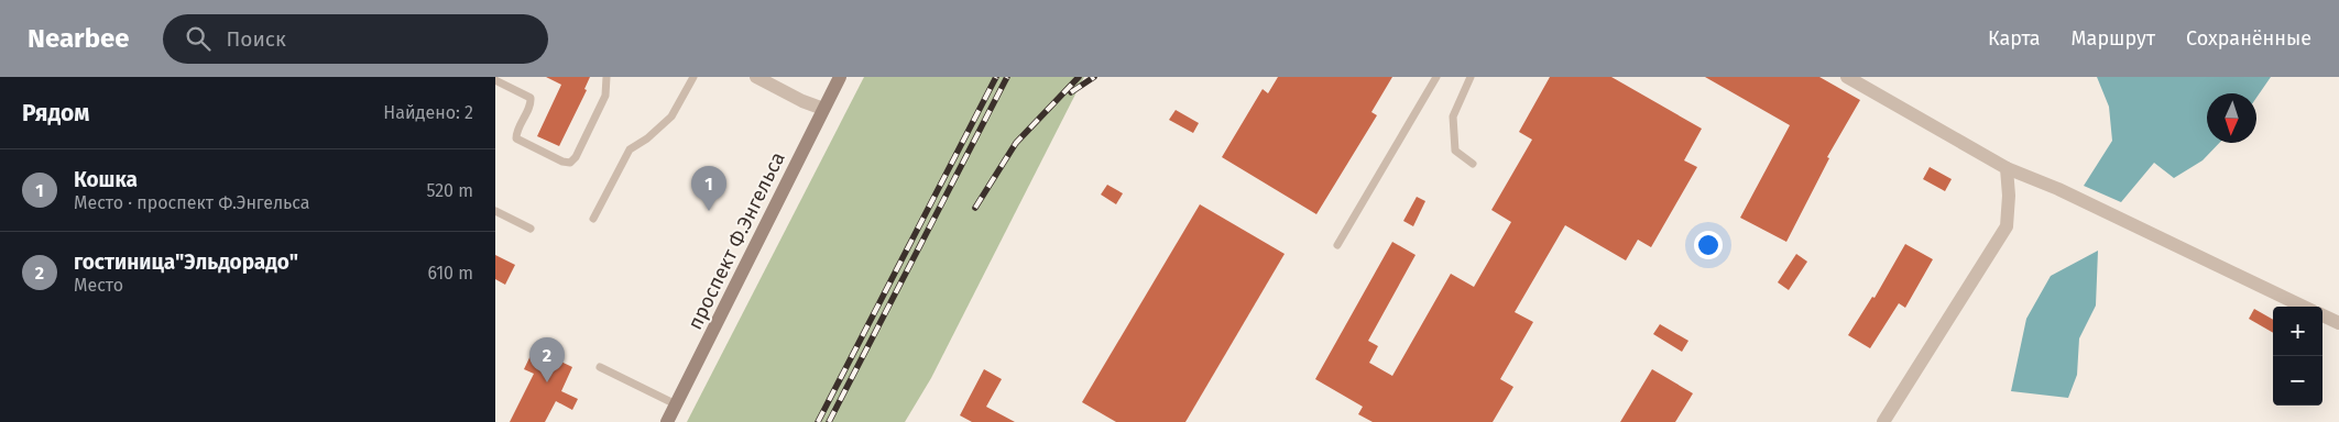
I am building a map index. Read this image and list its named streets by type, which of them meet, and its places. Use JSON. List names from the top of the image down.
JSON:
{
  "streets": {
    "street": ["проспект Ф.Энгельса"]
  },
  "north": "bottom",
  "page": {
    "header": "Nearbee",
    "search": "Поиск",
    "nav": ["Карта", "Маршрут", "Сохранённые"],
    "heading": ["Рядом", "Найдено: 2"],
    "list": [
      {
        "mark": "1",
        "name": "Кошка",
        "note": "Место · проспект Ф.Энгельса",
        "value": "520 m"
      },
      {
        "mark": "2",
        "name": "гостиница\"Эльдорадо\"",
        "note": "Место",
        "value": "610 m"
      }
    ],
    "pins": ["1", "2"],
    "map_buttons": ["+", "−"]
  }
}
